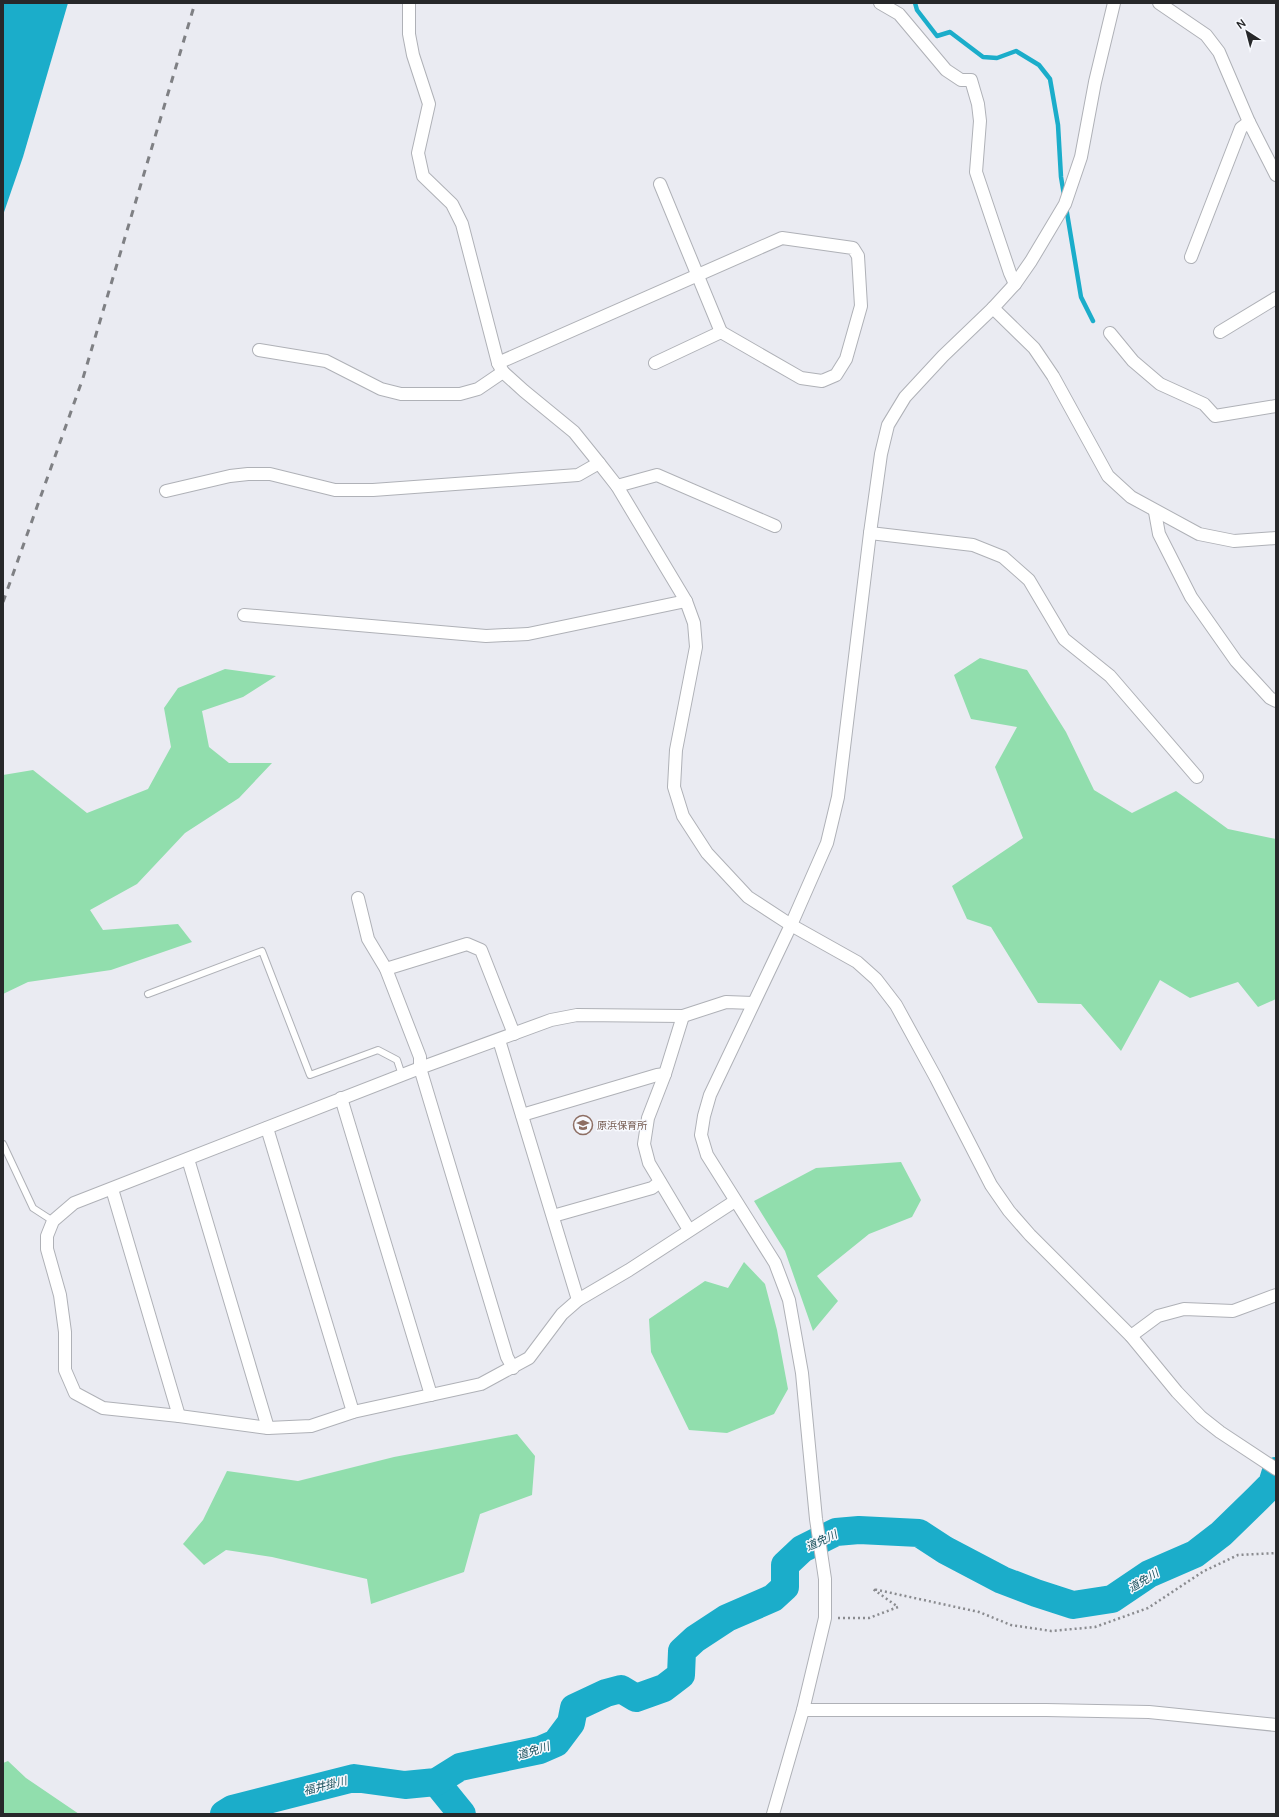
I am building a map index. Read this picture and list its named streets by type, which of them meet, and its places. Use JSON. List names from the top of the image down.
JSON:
{
  "water": ["道免川", "福井掛川"],
  "places": {
    "school or university": ["原浜保育所"]
  },
  "north": "top left"
}
